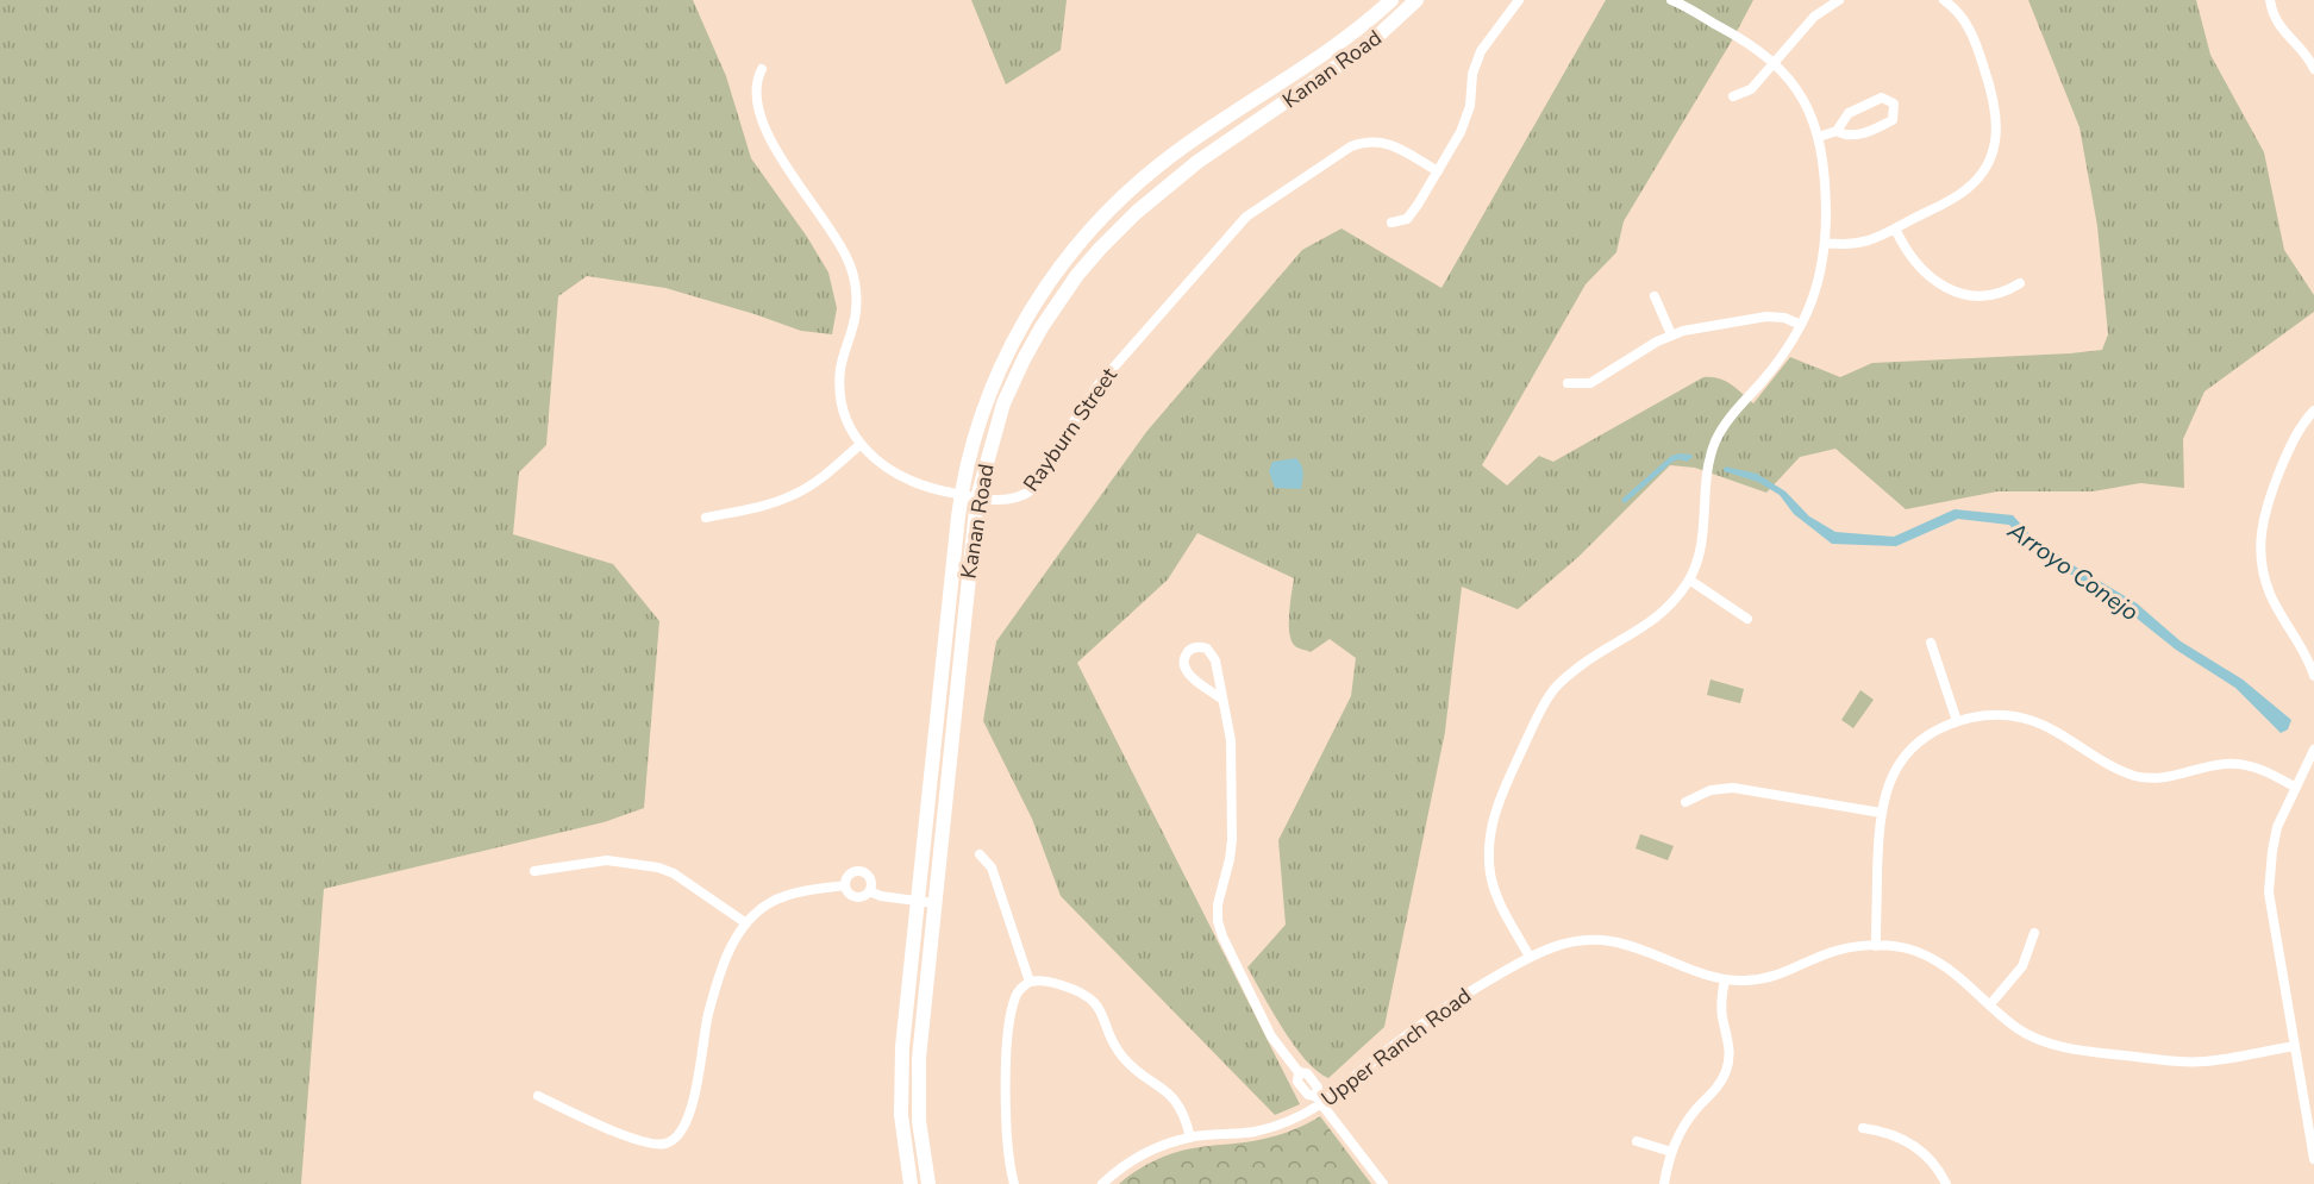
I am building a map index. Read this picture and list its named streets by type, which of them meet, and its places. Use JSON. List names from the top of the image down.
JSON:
{
  "streets": {
    "main road": ["Kanan Road"],
    "street": ["Rayburn Street", "Upper Ranch Road"]
  },
  "crossings": [
    ["Kanan Road", "Rayburn Street"]
  ],
  "water": ["Arroyo Conejo"]
}
